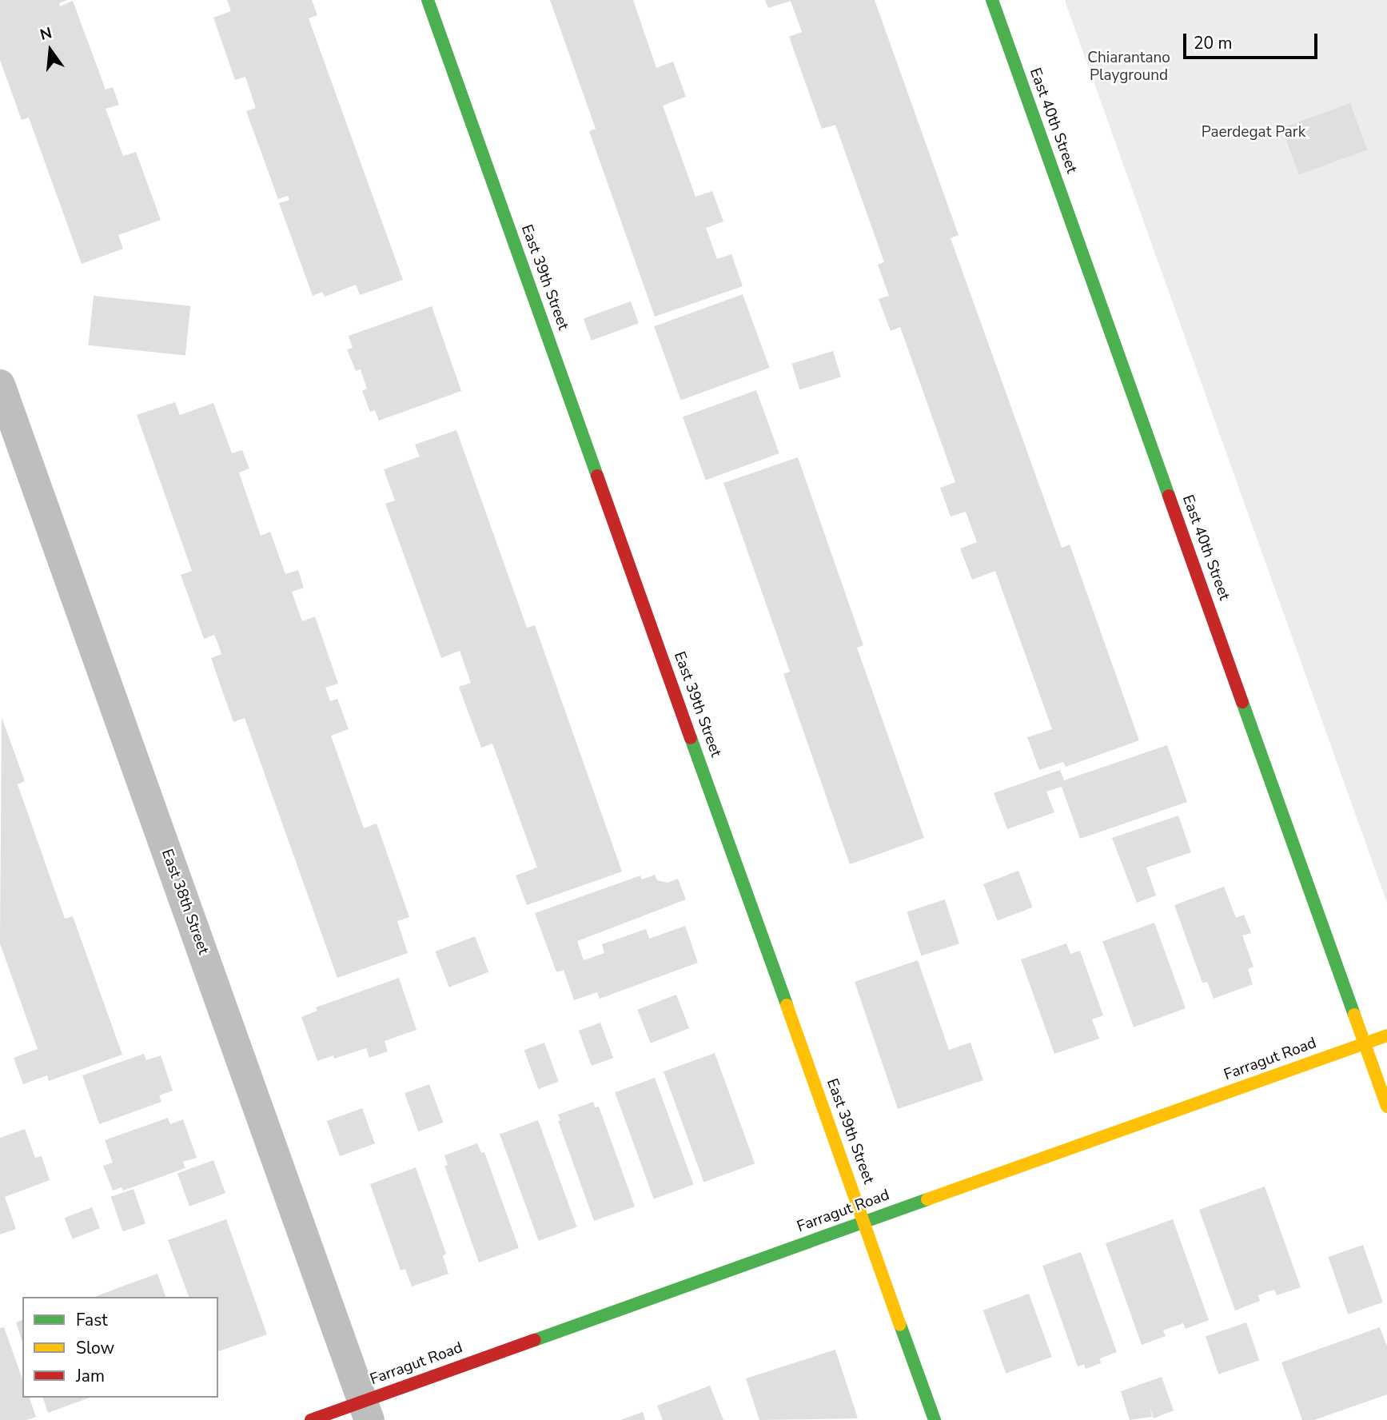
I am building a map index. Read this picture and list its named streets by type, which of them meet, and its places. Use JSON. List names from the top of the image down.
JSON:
{
  "streets": {
    "street": [
      "East 40th Street",
      "East 39th Street",
      "East 38th Street",
      "Farragut Road"
    ]
  },
  "crossings": [
    ["East 40th Street", "Farragut Road"],
    ["East 39th Street", "Farragut Road"],
    ["East 38th Street", "Farragut Road"]
  ],
  "parks": ["Chiarantano Playground", "Paerdegat Park"],
  "legend": ["Fast", "Slow", "Jam"],
  "scale_bar": "20 m",
  "north": "top"
}
